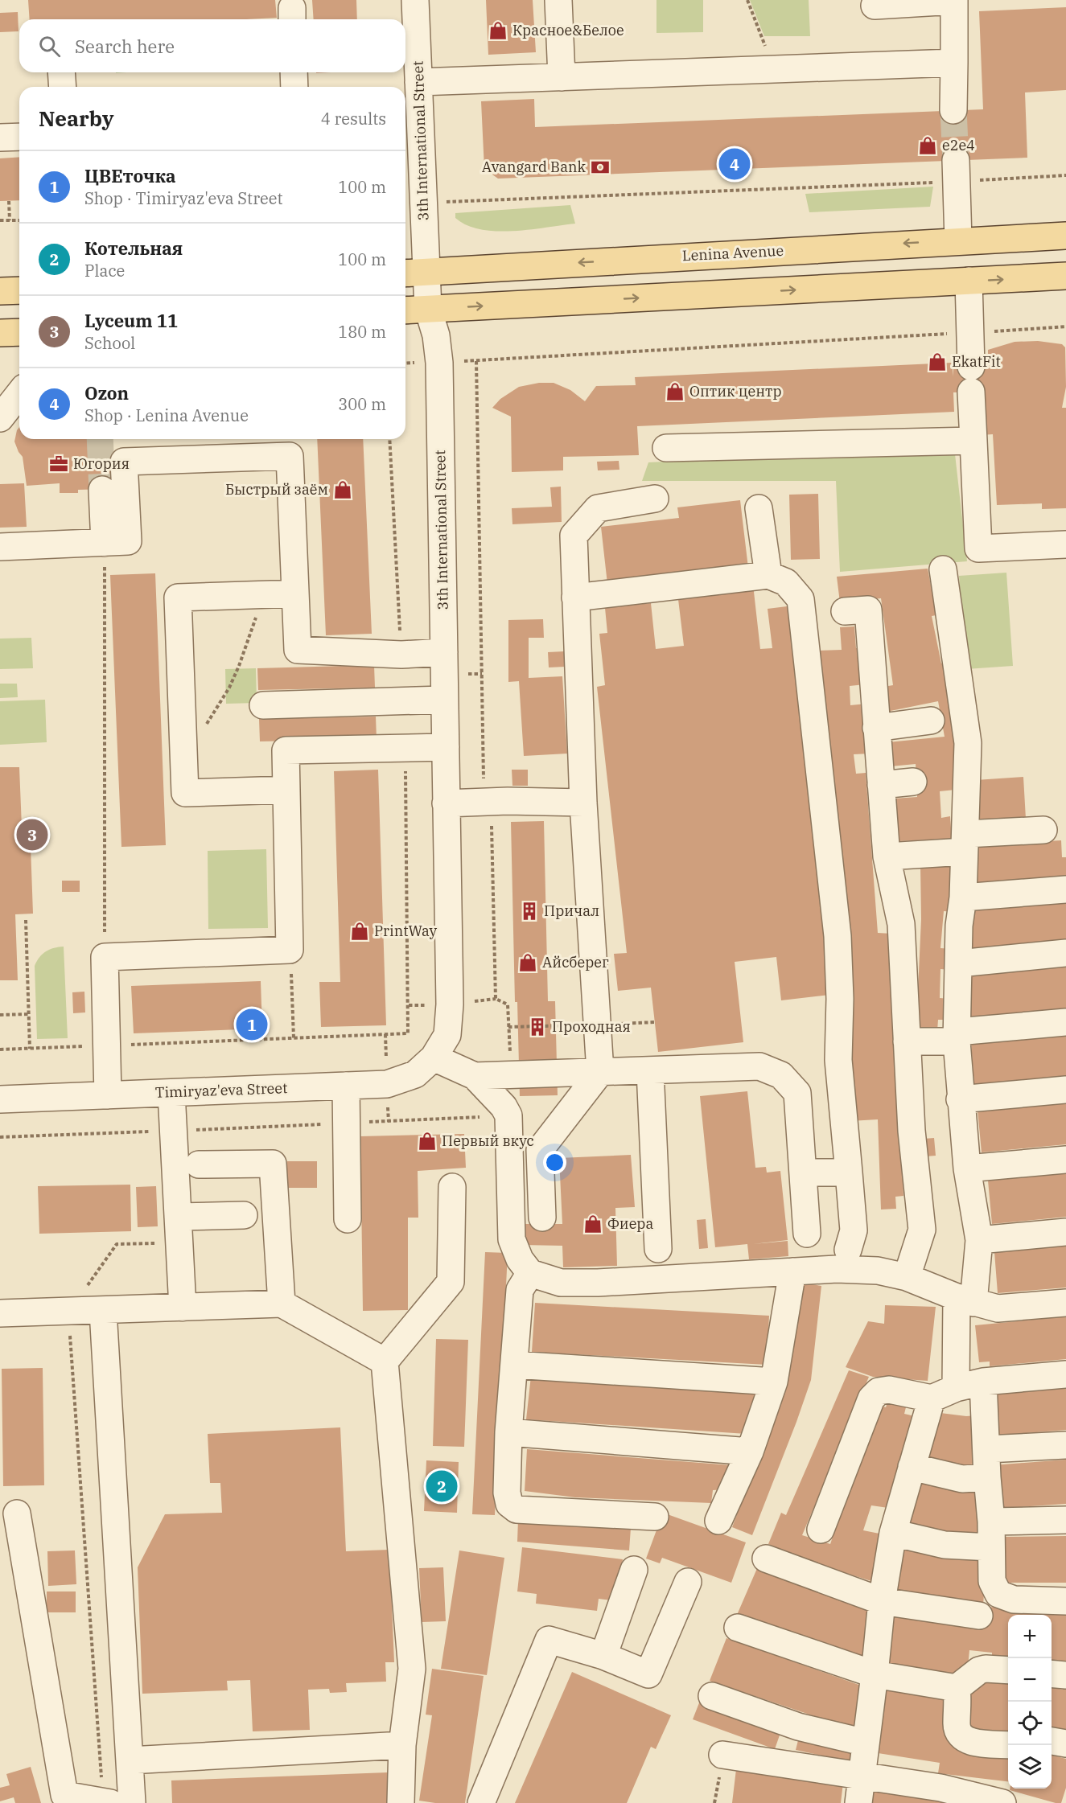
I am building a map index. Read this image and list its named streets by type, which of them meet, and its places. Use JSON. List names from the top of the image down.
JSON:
{
  "streets": {
    "main road": ["Lenina Avenue"],
    "street": ["3th International Street", "Timiryaz'eva Street"]
  },
  "crossings": [
    ["3th International Street", "Lenina Avenue"],
    ["3th International Street", "Timiryaz'eva Street"]
  ],
  "places": {
    "shop": [
      "Красное&Белое",
      "е2е4",
      "EkatFit",
      "Оптик центр",
      "Быстрый заём",
      "PrintWay",
      "Айсберег",
      "Первый вкус",
      "Фиера"
    ],
    "bank": ["Avangard Bank"],
    "office": ["Югория"],
    "building": ["Причал", "Проходная"]
  },
  "page": {
    "search": "Search here",
    "heading": ["Nearby", "4 results"],
    "pins": [
      "4",
      "3",
      "1",
      "2"
    ],
    "list": [
      {
        "mark": "1",
        "name": "ЦВЕточка",
        "note": "Shop · Timiryaz'eva Street",
        "value": "100 m"
      },
      {
        "mark": "2",
        "name": "Котельная",
        "note": "Place",
        "value": "100 m"
      },
      {
        "mark": "3",
        "name": "Lyceum 11",
        "note": "School",
        "value": "180 m"
      },
      {
        "mark": "4",
        "name": "Ozon",
        "note": "Shop · Lenina Avenue",
        "value": "300 m"
      }
    ],
    "map_buttons": ["+", "−"]
  }
}
